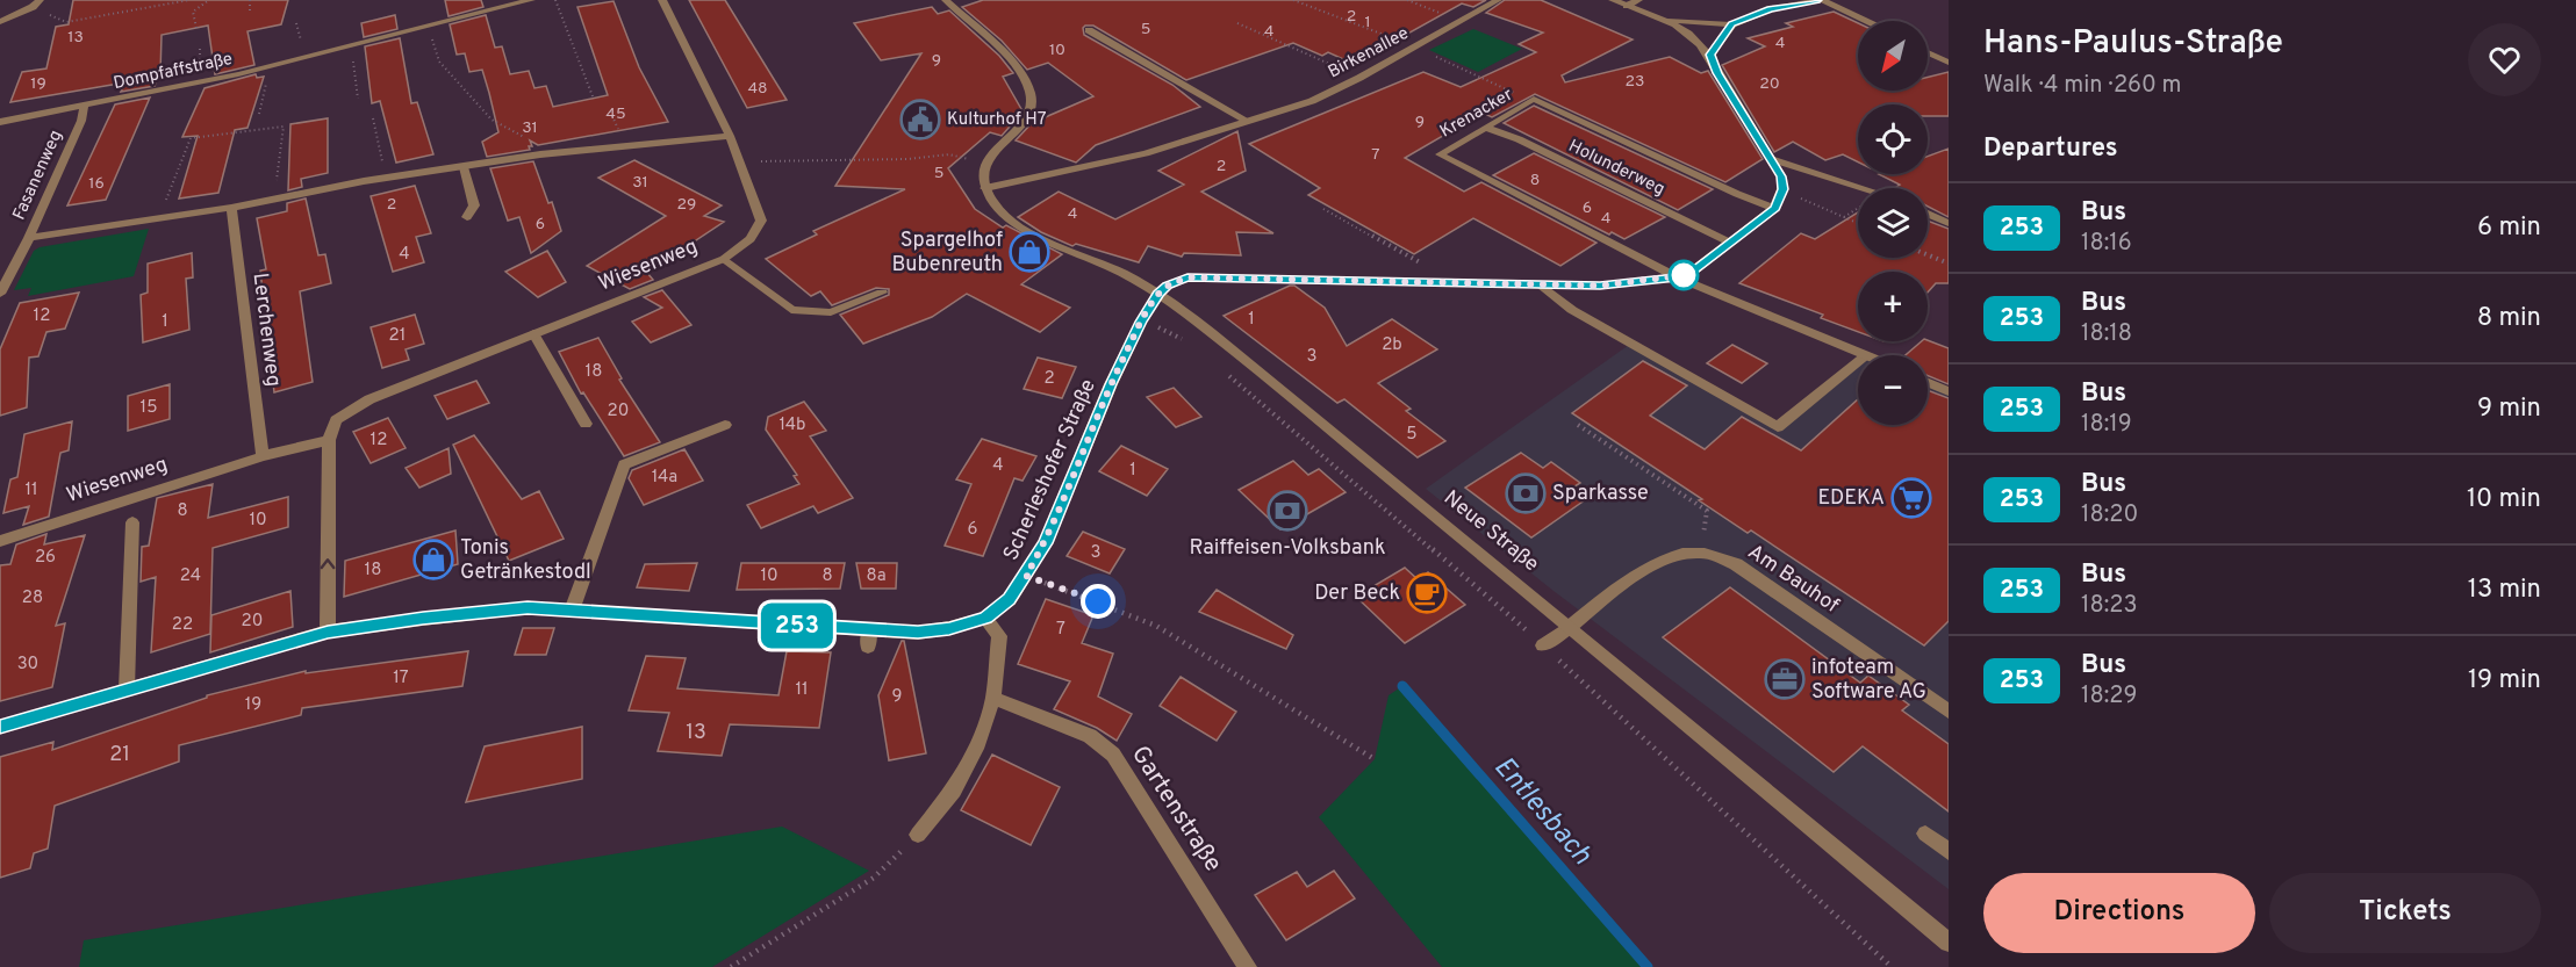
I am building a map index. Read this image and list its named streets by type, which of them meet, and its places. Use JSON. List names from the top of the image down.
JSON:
{
  "streets": {
    "street": [
      "Birkenallee",
      "Dompfaffstraße",
      "Krenacker",
      "Holunderweg",
      "Fasanenweg",
      "Wiesenweg",
      "Lerchenweg",
      "Scherleshofer Straße",
      "Neue Straße",
      "Am Bauhof",
      "Gartenstraße"
    ]
  },
  "crossings": [
    ["Birkenallee", "Neue Straße"],
    ["Dompfaffstraße", "Fasanenweg"],
    ["Krenacker", "Holunderweg"],
    ["Wiesenweg", "Lerchenweg"],
    ["Scherleshofer Straße", "Neue Straße"],
    ["Neue Straße", "Am Bauhof"]
  ],
  "water": ["Entlesbach"],
  "places": {
    "public building": ["Kulturhof H7"],
    "shop": ["Spargelhof Bubenreuth", "Tonis Getränkestodl"],
    "bank": ["Sparkasse", "Raiffeisen-Volksbank"],
    "supermarket": ["EDEKA"],
    "cafe": ["Der Beck"],
    "office": ["infoteam Software AG"]
  },
  "lines": ["bus line 253"],
  "house_numbers": [
    "2",
    "1",
    "5",
    "4",
    "13",
    "4",
    "10",
    "9",
    "23",
    "19",
    "20",
    "48",
    "45",
    "9",
    "31",
    "7",
    "2",
    "5",
    "8",
    "31",
    "16",
    "2",
    "29",
    "6",
    "4",
    "4",
    "6",
    "4",
    "12",
    "1",
    "1",
    "21",
    "2b",
    "3",
    "18",
    "2",
    "15",
    "20",
    "14b",
    "5",
    "12",
    "4",
    "1",
    "14a",
    "11",
    "8",
    "10",
    "6",
    "3",
    "26",
    "18",
    "24",
    "10",
    "8",
    "8a",
    "28",
    "20",
    "22",
    "7",
    "30",
    "17",
    "11",
    "9",
    "19",
    "13",
    "21"
  ],
  "north": "bottom left",
  "page": {
    "on_map": "253",
    "heading": [
      ["Hans-Paulus-Straße", "Walk · 4 min · 260 m"],
      "Departures"
    ],
    "map_buttons": ["+", "−"],
    "list": [
      {
        "mark": "253",
        "name": "Bus",
        "note": "18:16",
        "value": "6 min"
      },
      {
        "mark": "253",
        "name": "Bus",
        "note": "18:18",
        "value": "8 min"
      },
      {
        "mark": "253",
        "name": "Bus",
        "note": "18:19",
        "value": "9 min"
      },
      {
        "mark": "253",
        "name": "Bus",
        "note": "18:20",
        "value": "10 min"
      },
      {
        "mark": "253",
        "name": "Bus",
        "note": "18:23",
        "value": "13 min"
      },
      {
        "mark": "253",
        "name": "Bus",
        "note": "18:29",
        "value": "19 min"
      }
    ],
    "buttons": ["Directions", "Tickets"]
  }
}
